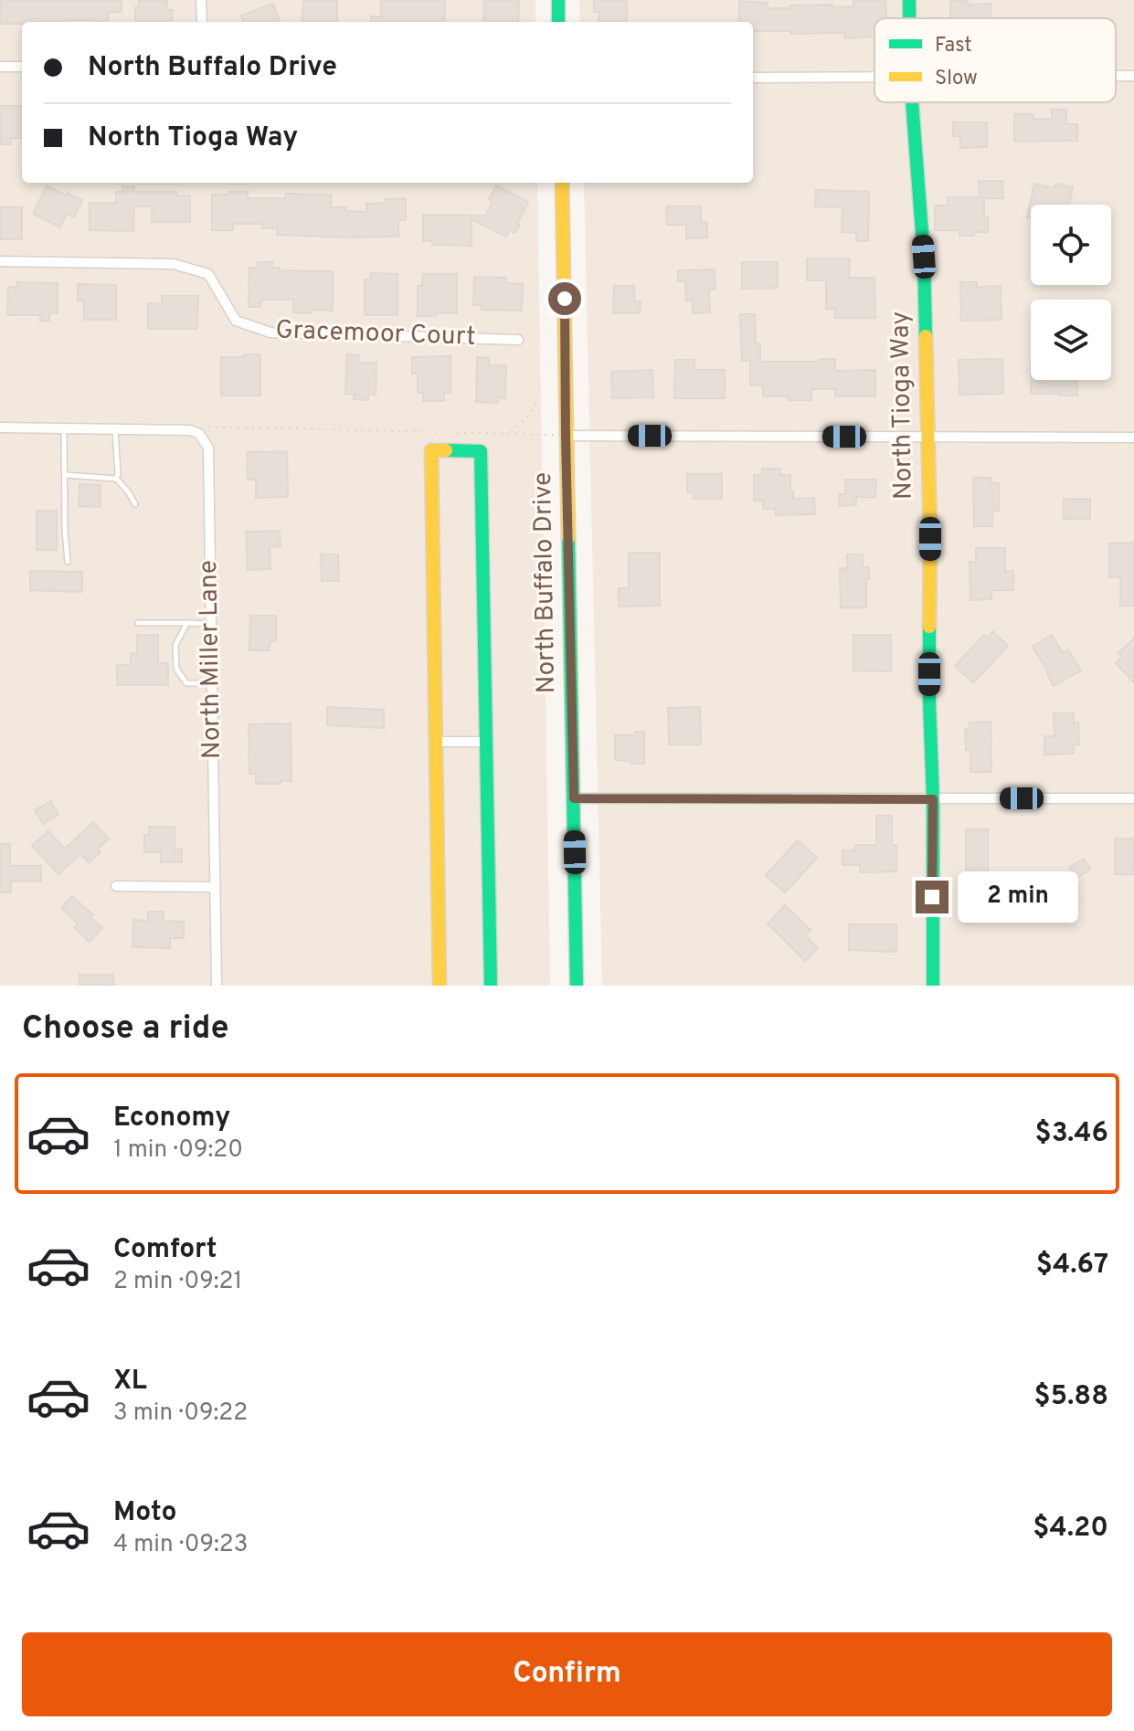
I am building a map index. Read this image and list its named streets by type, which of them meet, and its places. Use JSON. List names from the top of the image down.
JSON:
{
  "streets": {
    "street": [
      "Gracemoor Court",
      "North Tioga Way",
      "North Buffalo Drive",
      "North Miller Lane"
    ]
  },
  "legend": ["Fast", "Slow"],
  "page": {
    "banner": ["North Buffalo Drive", "North Tioga Way"],
    "bubble": "2 min",
    "heading": "Choose a ride",
    "list": [
      {
        "name": "Economy",
        "note": "1 min · 09:20",
        "value": "$3.46"
      },
      {
        "name": "Comfort",
        "note": "2 min · 09:21",
        "value": "$4.67"
      },
      {
        "name": "XL",
        "note": "3 min · 09:22",
        "value": "$5.88"
      },
      {
        "name": "Moto",
        "note": "4 min · 09:23",
        "value": "$4.20"
      }
    ],
    "buttons": "Confirm"
  }
}
